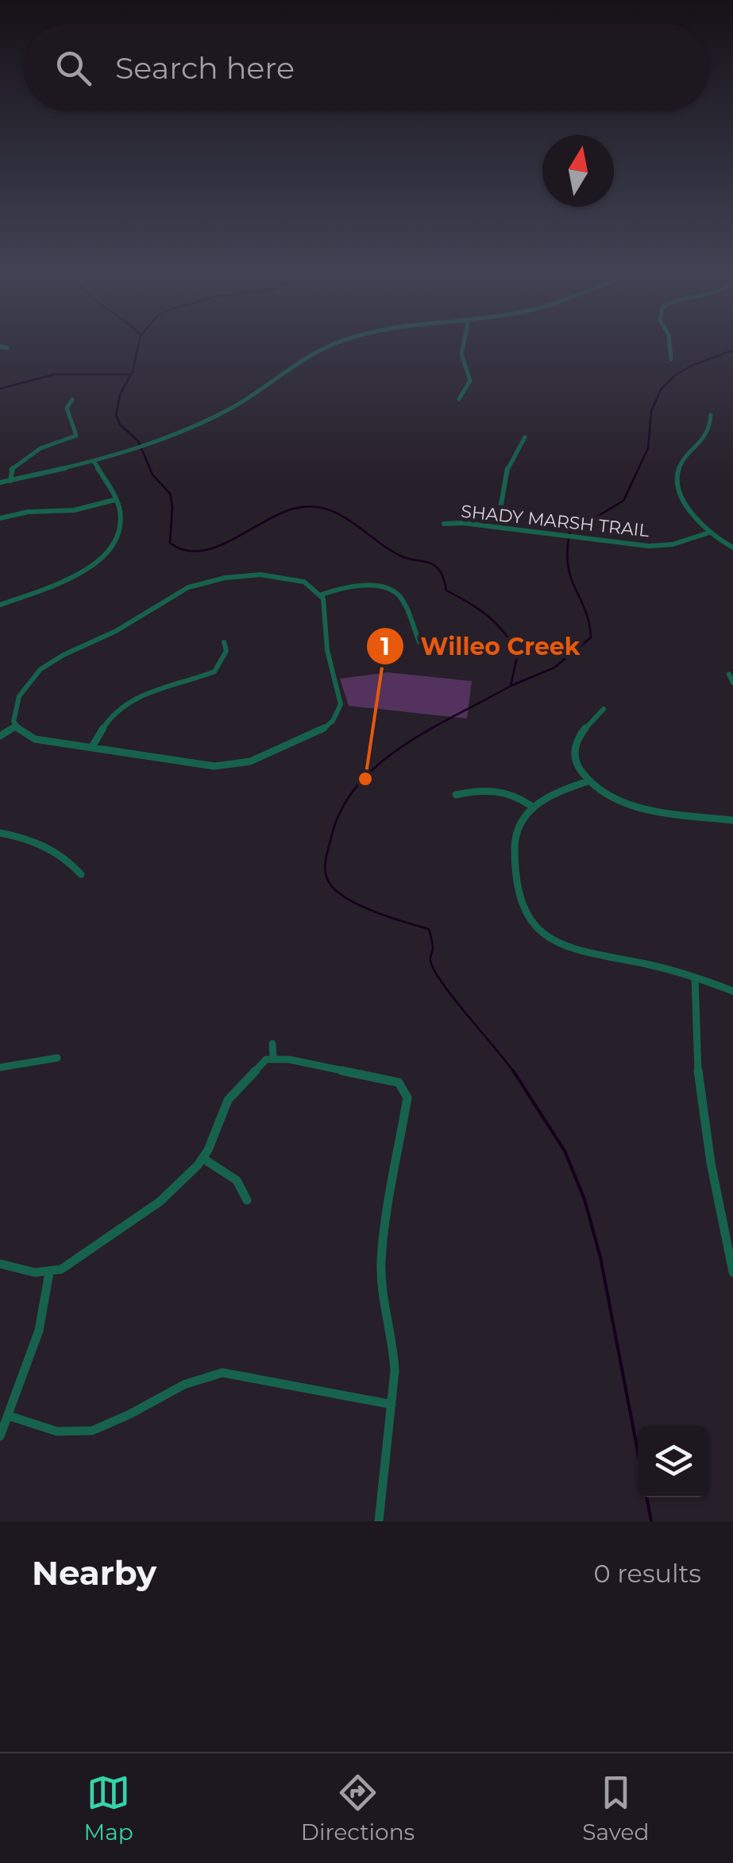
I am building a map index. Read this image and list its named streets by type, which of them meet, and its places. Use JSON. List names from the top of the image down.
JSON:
{
  "streets": {
    "street": ["SHADY MARSH TRAIL"]
  },
  "places": ["Willeo Creek"],
  "north": "top",
  "page": {
    "search": "Search here",
    "heading": ["Nearby", "0 results"],
    "nav": ["Map", "Directions", "Saved"]
  }
}
